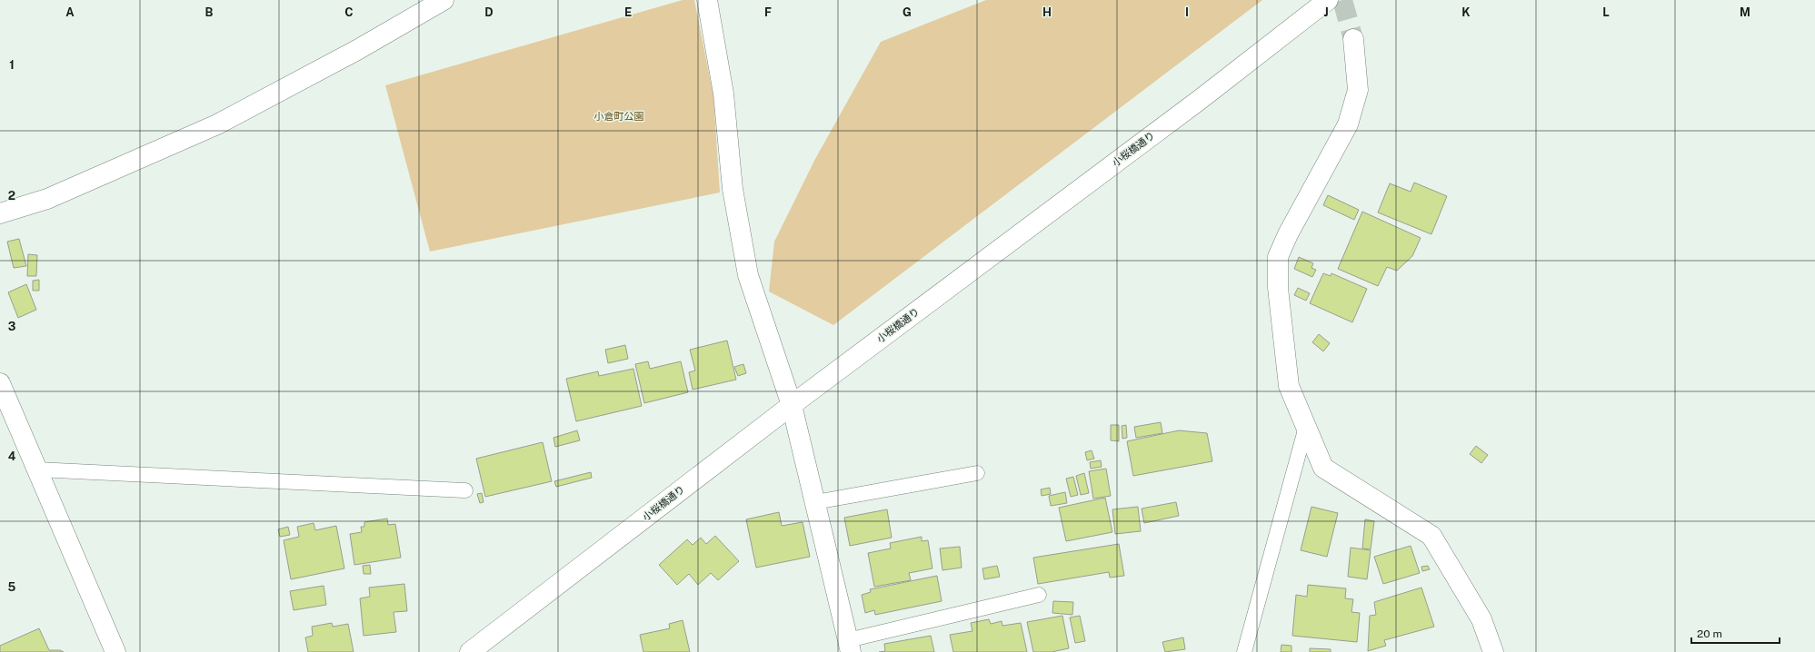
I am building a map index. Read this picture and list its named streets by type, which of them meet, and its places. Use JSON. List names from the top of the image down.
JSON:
{
  "streets": {
    "street": ["小桜橋通り"]
  },
  "parks": ["小倉町公園"],
  "scale_bar": "20 m",
  "grid": {
    "columns": [
      "A",
      "B",
      "C",
      "D",
      "E",
      "F",
      "G",
      "H",
      "I",
      "J",
      "K",
      "L",
      "M"
    ],
    "rows": [
      "1",
      "2",
      "3",
      "4",
      "5"
    ]
  }
}
